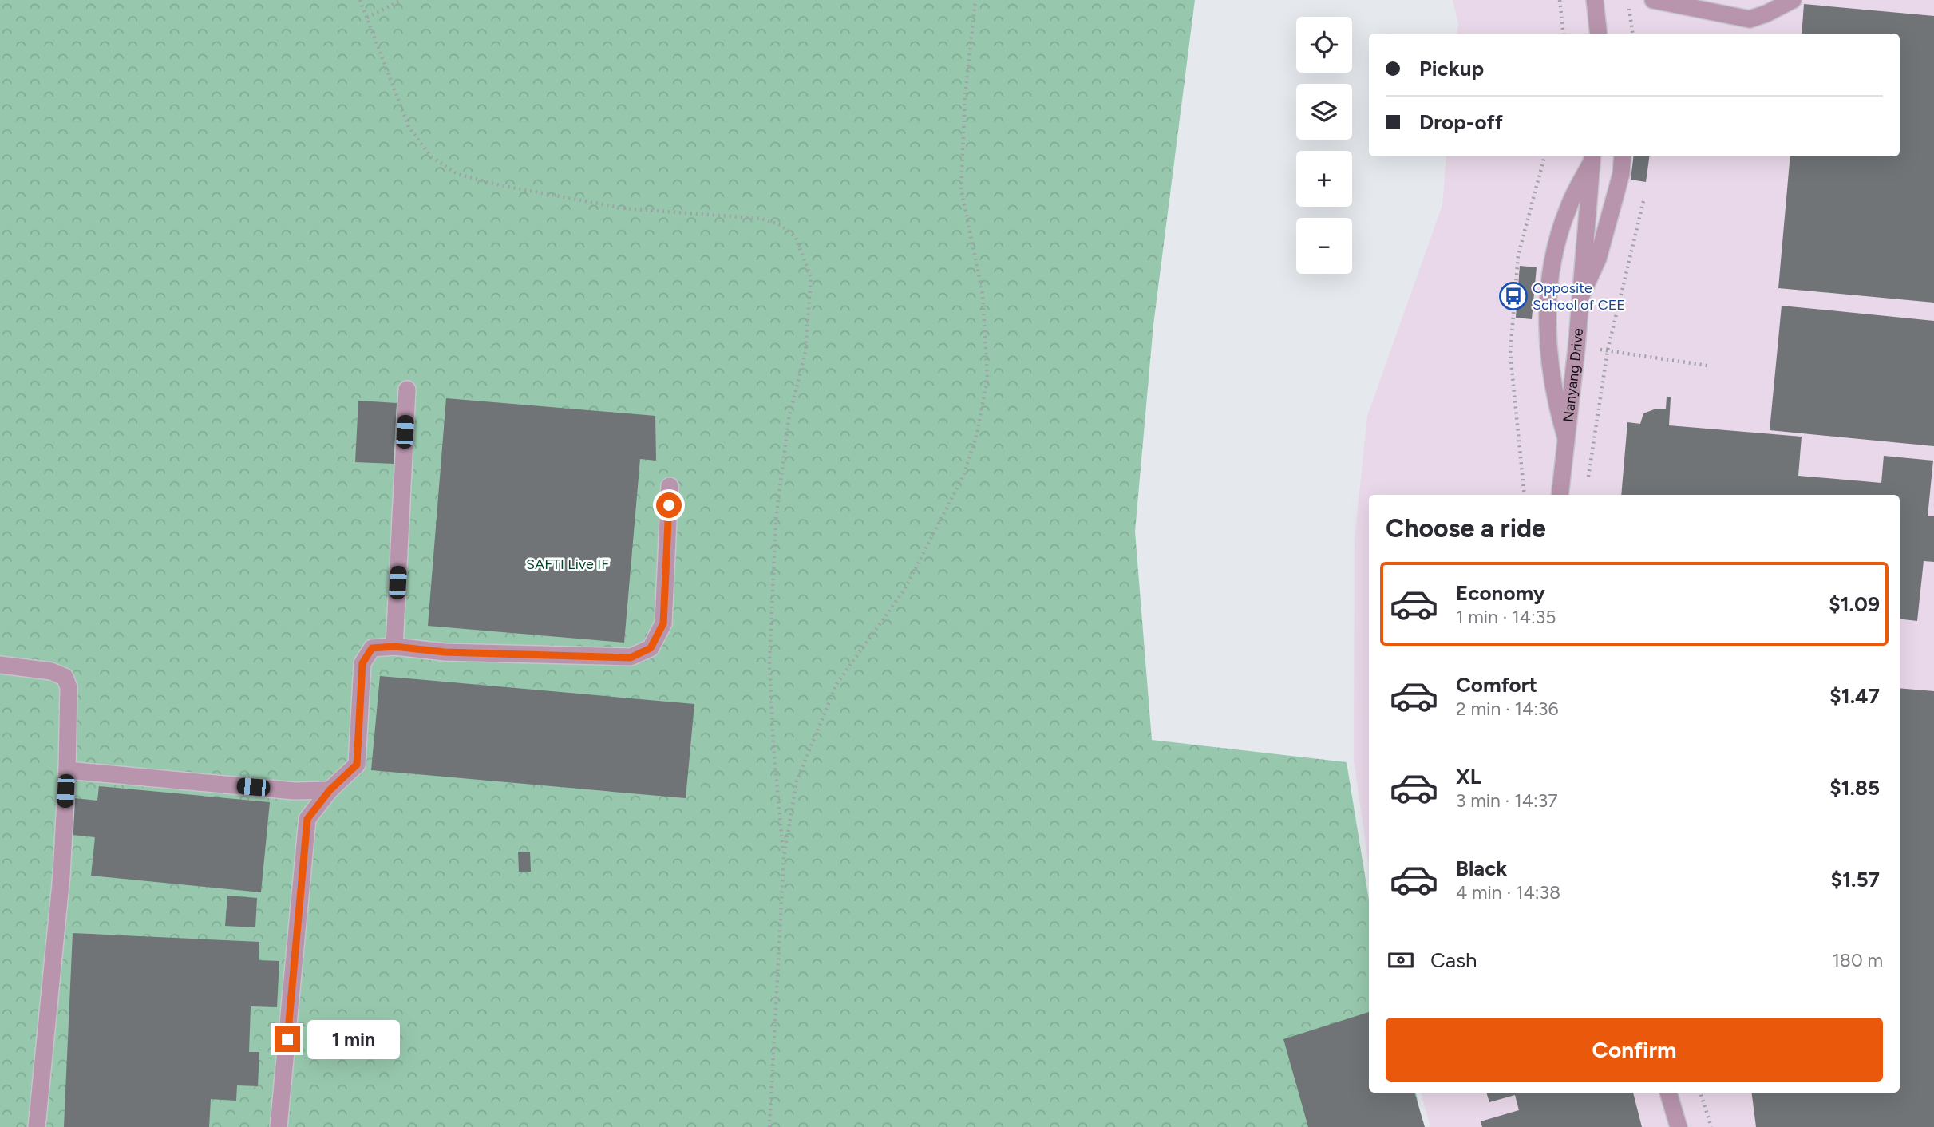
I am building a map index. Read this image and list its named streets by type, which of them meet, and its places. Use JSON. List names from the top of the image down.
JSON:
{
  "streets": {
    "street": ["Nanyang Drive"]
  },
  "parks": ["SAFTI Live IF"],
  "places": {
    "bus stop": ["Opposite School of CEE"]
  },
  "page": {
    "map_buttons": ["+", "−"],
    "banner": ["Pickup", "Drop-off"],
    "heading": "Choose a ride",
    "list": [
      {
        "name": "Economy",
        "note": "1 min · 14:35",
        "value": "$1.09"
      },
      {
        "name": "Comfort",
        "note": "2 min · 14:36",
        "value": "$1.47"
      },
      {
        "name": "XL",
        "note": "3 min · 14:37",
        "value": "$1.85"
      },
      {
        "name": "Black",
        "note": "4 min · 14:38",
        "value": "$1.57"
      }
    ],
    "pay": ["Cash", "180 m"],
    "buttons": "Confirm",
    "bubble": "1 min"
  }
}
